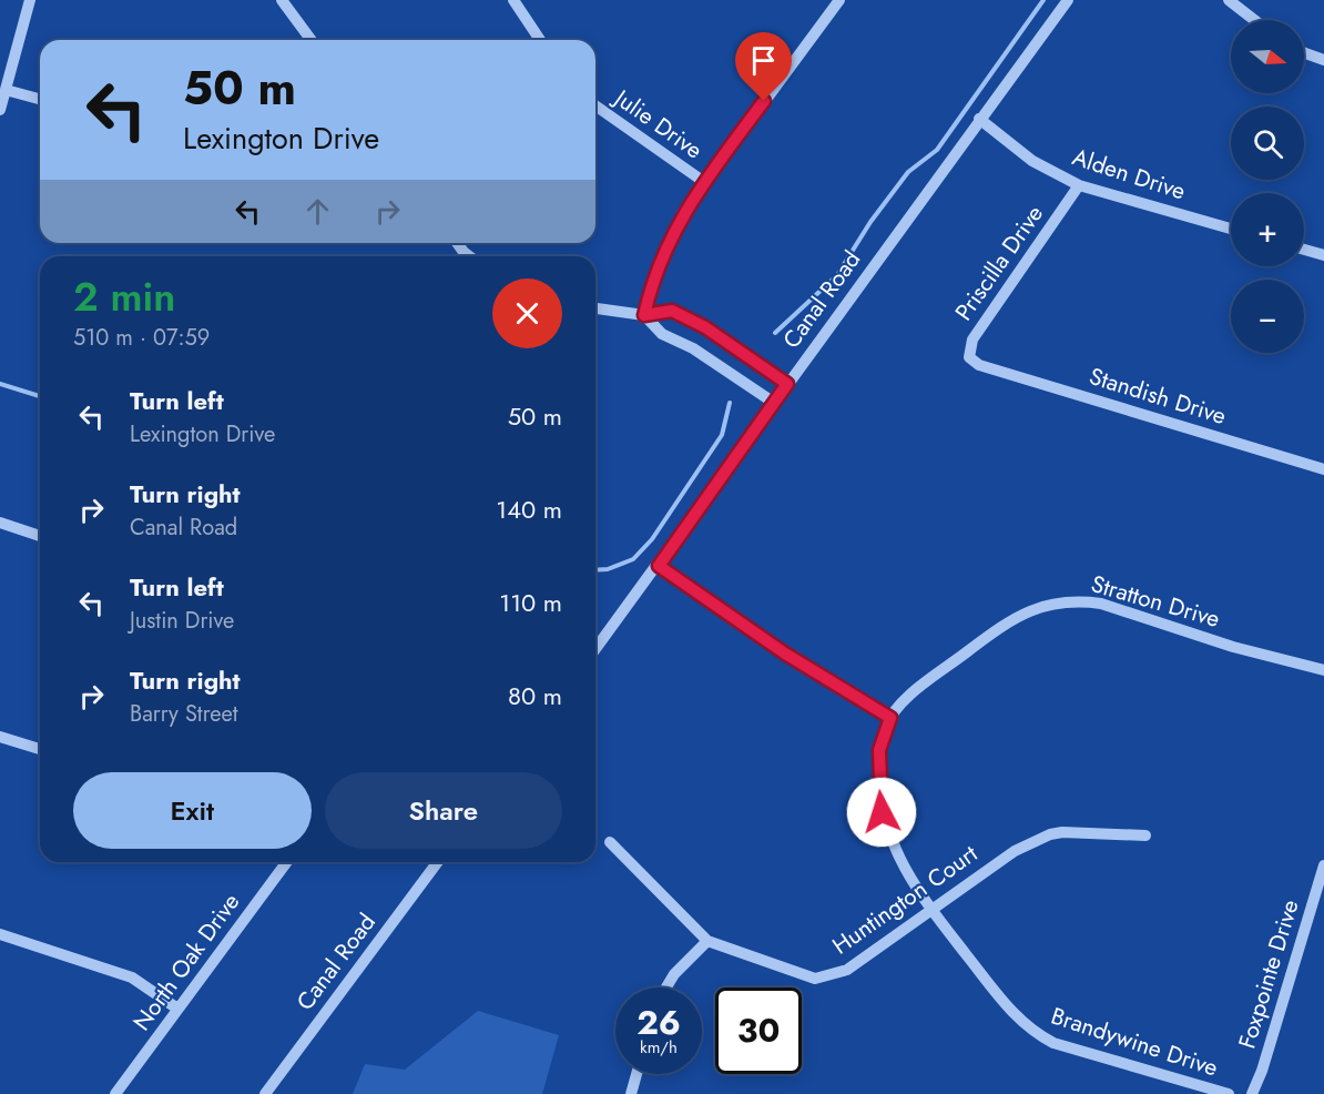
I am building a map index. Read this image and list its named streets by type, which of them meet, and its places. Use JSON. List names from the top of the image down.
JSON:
{
  "streets": {
    "street": [
      "Julie Drive",
      "Alden Drive",
      "Priscilla Drive",
      "Canal Road",
      "Standish Drive",
      "Stratton Drive",
      "Huntington Court",
      "North Oak Drive",
      "Foxpointe Drive",
      "Brandywine Drive"
    ]
  },
  "crossings": [
    ["Alden Drive", "Priscilla Drive"],
    ["Alden Drive", "Canal Road"],
    ["Priscilla Drive", "Standish Drive"],
    ["Stratton Drive", "Brandywine Drive"],
    ["Huntington Court", "Brandywine Drive"]
  ],
  "north": "right",
  "page": {
    "map_buttons": ["+", "−"],
    "turn": ["50 m", "Lexington Drive"],
    "heading": ["2 min", "510 m · 07:59"],
    "list": [
      {
        "name": "Turn left",
        "note": "Lexington Drive",
        "value": "50 m"
      },
      {
        "name": "Turn right",
        "note": "Canal Road",
        "value": "140 m"
      },
      {
        "name": "Turn left",
        "note": "Justin Drive",
        "value": "110 m"
      },
      {
        "name": "Turn right",
        "note": "Barry Street",
        "value": "80 m"
      }
    ],
    "buttons": ["Exit", "Share"],
    "speed": "26 km/h",
    "limit": "30"
  }
}
